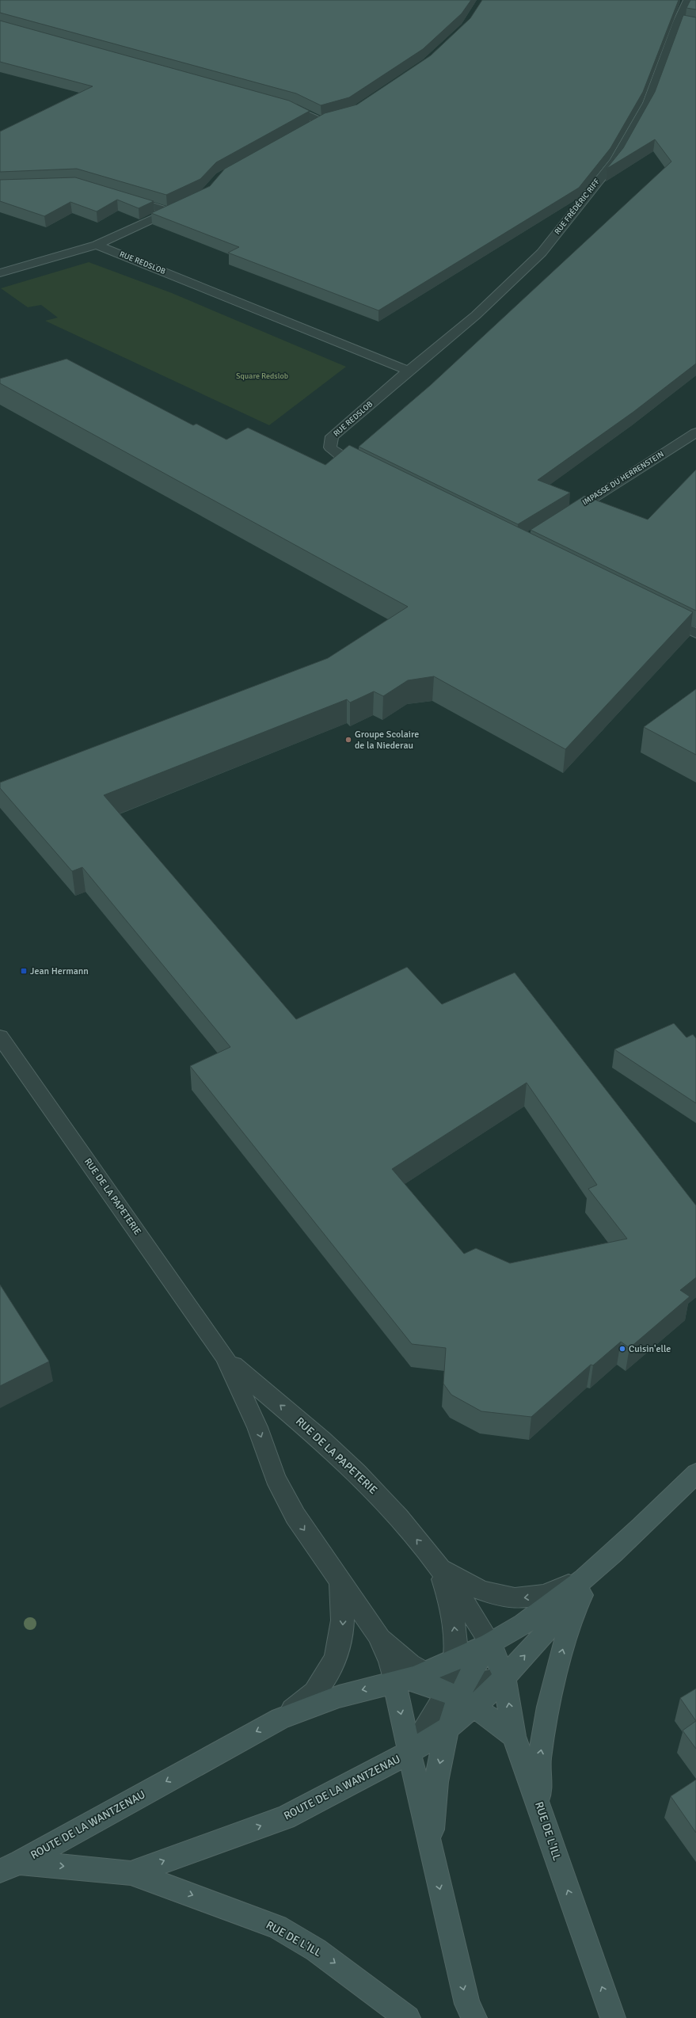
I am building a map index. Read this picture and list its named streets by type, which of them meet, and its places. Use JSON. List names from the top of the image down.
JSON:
{
  "streets": {
    "main road": ["ROUTE DE LA WANTZENAU", "RUE DE L'ILL"],
    "street": [
      "RUE FRÉDÉRIC RIFF",
      "RUE REDSLOB",
      "IMPASSE DU HERRENSTEIN",
      "RUE DE LA PAPETERIE"
    ]
  },
  "crossings": [
    ["RUE FRÉDÉRIC RIFF", "RUE REDSLOB"],
    ["RUE DE LA PAPETERIE", "ROUTE DE LA WANTZENAU"],
    ["RUE DE LA PAPETERIE", "RUE DE L'ILL"],
    ["ROUTE DE LA WANTZENAU", "RUE DE L'ILL"]
  ],
  "parks": ["Square Redslob"],
  "places": {
    "other": ["Groupe Scolaire de la Niederau", "Cuisin'elle"],
    "transit": ["Jean Hermann"]
  }
}
